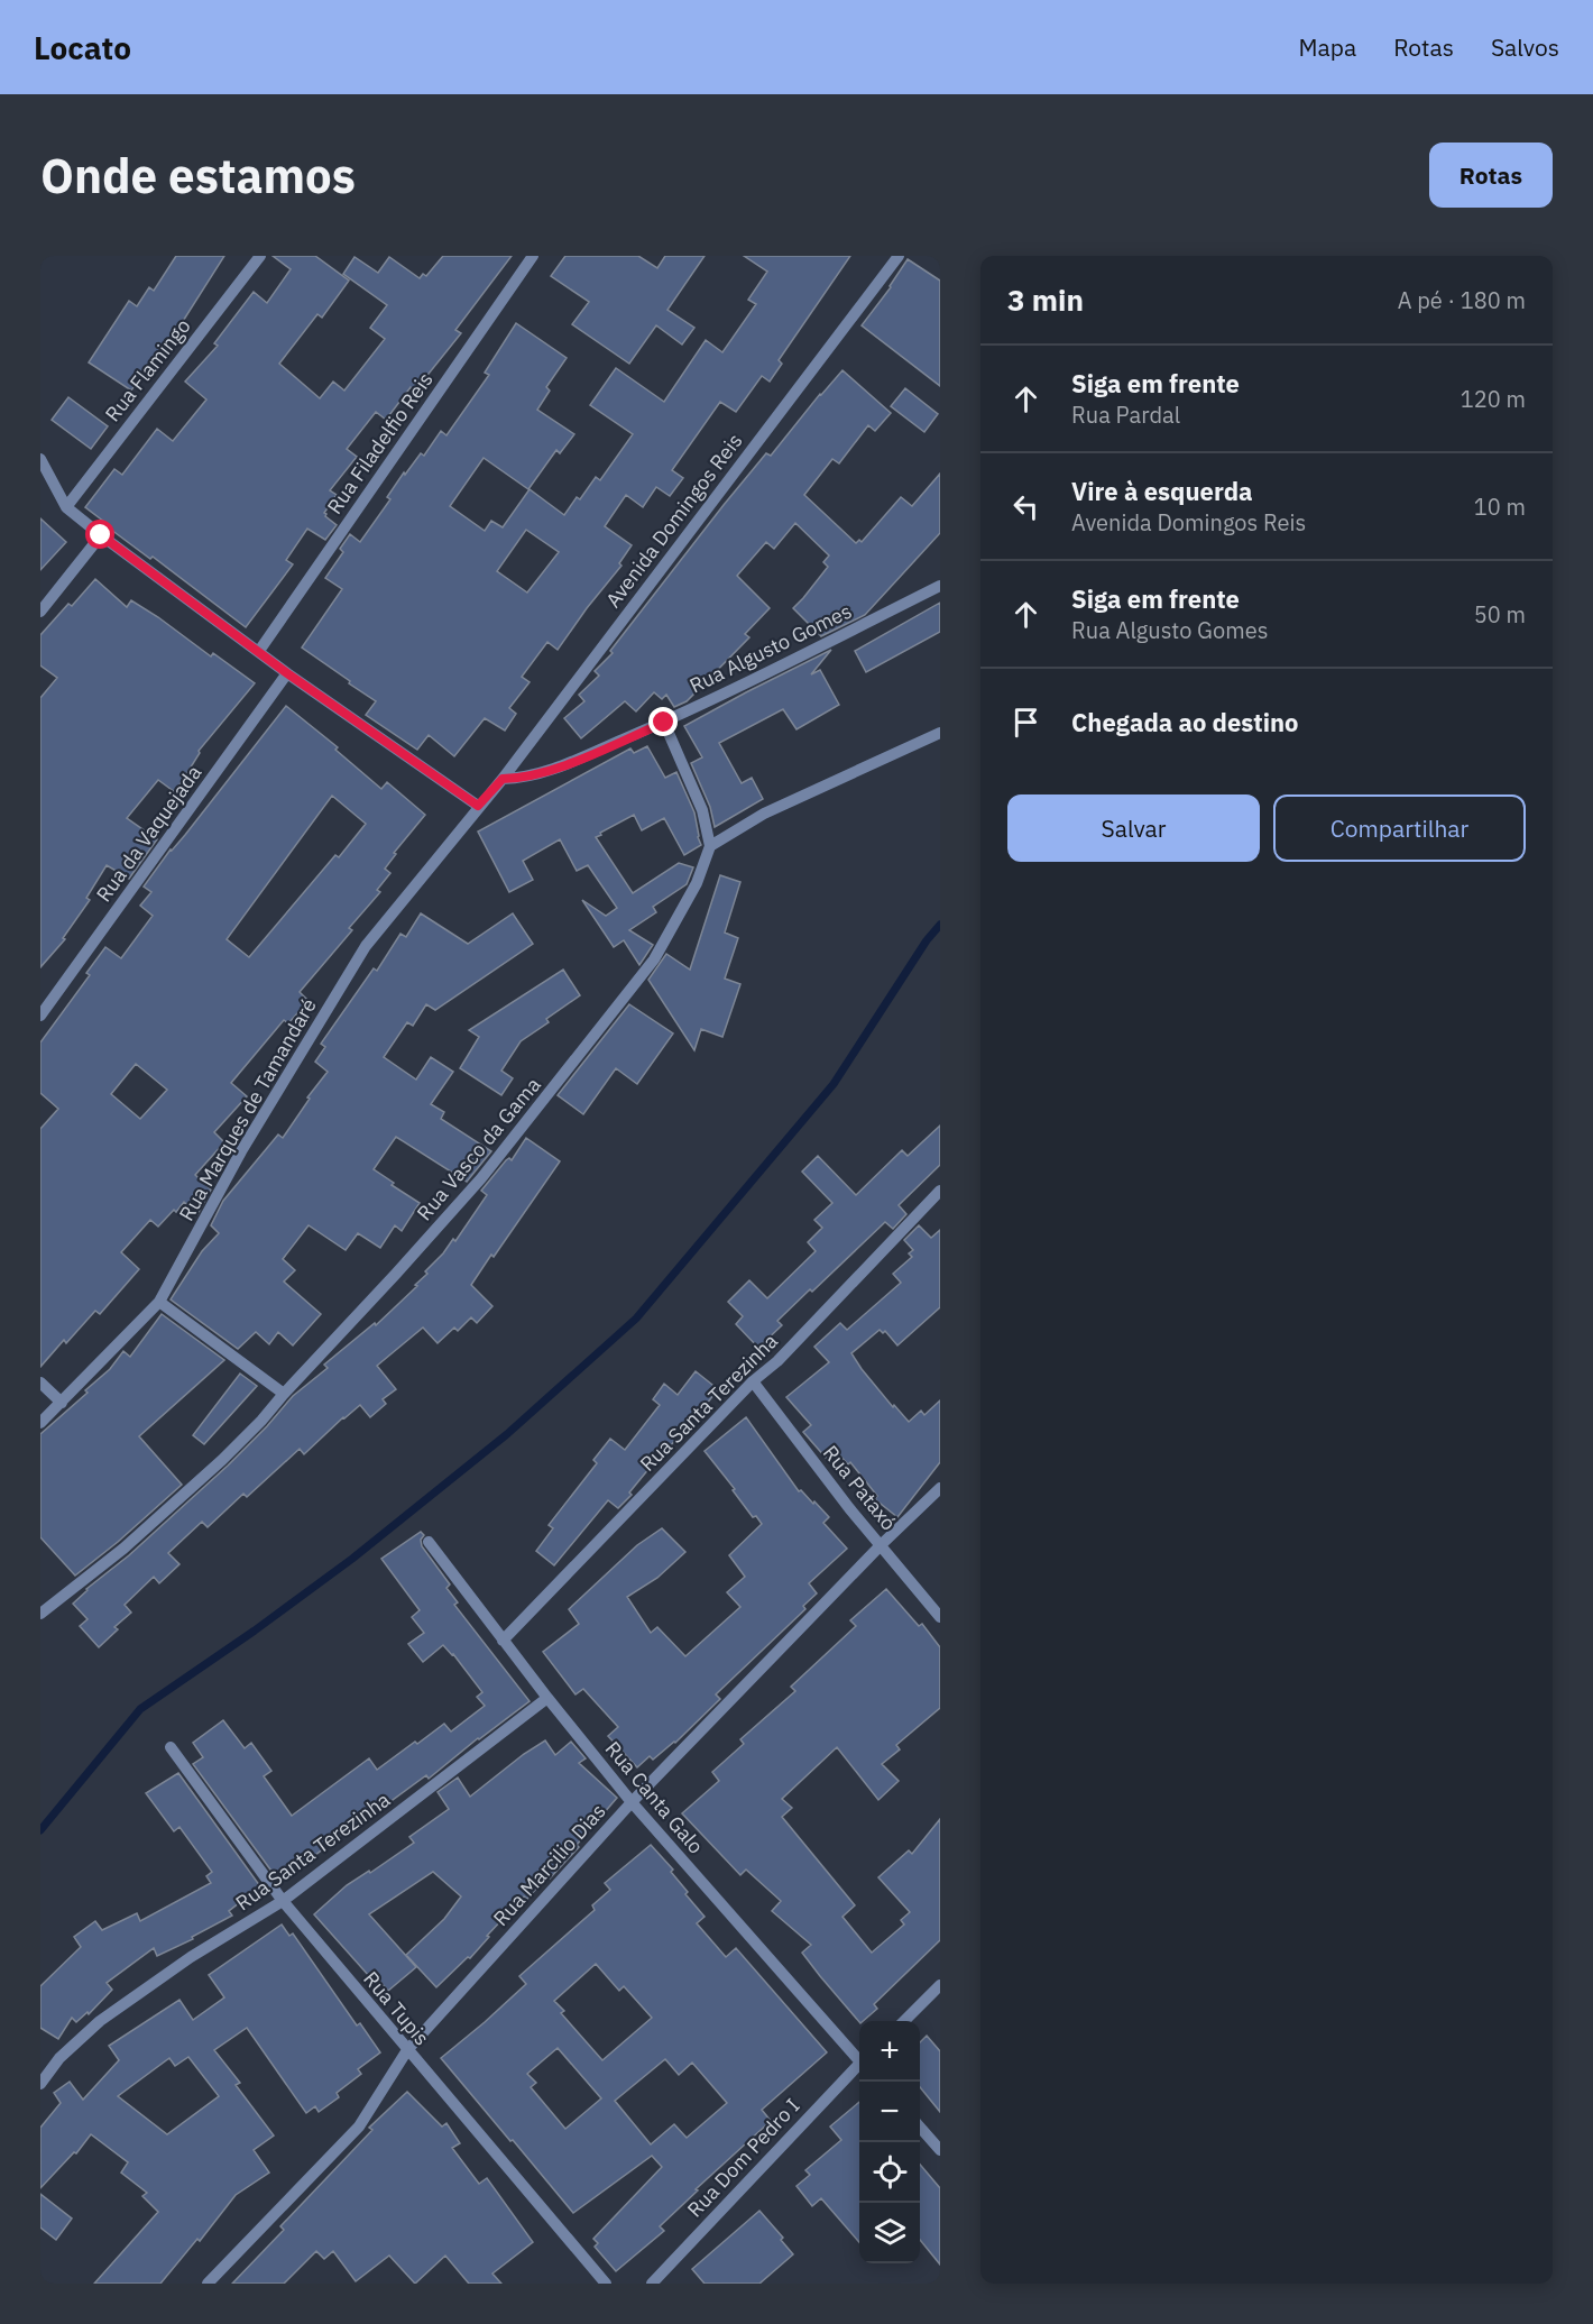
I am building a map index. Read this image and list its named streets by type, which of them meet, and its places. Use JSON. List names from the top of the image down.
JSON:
{
  "streets": {
    "street": [
      "Rua Flamingo",
      "Rua Filadelfio Reis",
      "Avenida Domingos Reis",
      "Rua Algusto Gomes",
      "Rua da Vaquejada",
      "Rua Marques de Tamandaré",
      "Rua Vasco da Gama",
      "Rua Santa Terezinha",
      "Rua Pataxó",
      "Rua Canta Galo",
      "Rua Marcilio Dias",
      "Rua Tupis",
      "Rua Dom Pedro I"
    ]
  },
  "crossings": [
    ["Avenida Domingos Reis", "Rua Algusto Gomes"],
    ["Avenida Domingos Reis", "Rua Marques de Tamandaré"],
    ["Rua Santa Terezinha", "Rua Pataxó"],
    ["Rua Santa Terezinha", "Rua Canta Galo"],
    ["Rua Santa Terezinha", "Rua Tupis"],
    ["Rua Pataxó", "Rua Marcilio Dias"],
    ["Rua Canta Galo", "Rua Marcilio Dias"],
    ["Rua Marcilio Dias", "Rua Tupis"]
  ],
  "page": {
    "header": "Locato",
    "nav": ["Mapa", "Rotas", "Salvos"],
    "buttons": [
      "Rotas",
      ["Salvar", "Compartilhar"]
    ],
    "title": "Onde estamos",
    "heading": ["3 min", "A pé · 180 m"],
    "list": [
      ["Siga em frente", "Rua Pardal", "120 m"],
      ["Vire à esquerda", "Avenida Domingos Reis", "10 m"],
      ["Siga em frente", "Rua Algusto Gomes", "50 m"],
      "Chegada ao destino"
    ],
    "map_buttons": ["+", "−"]
  }
}
